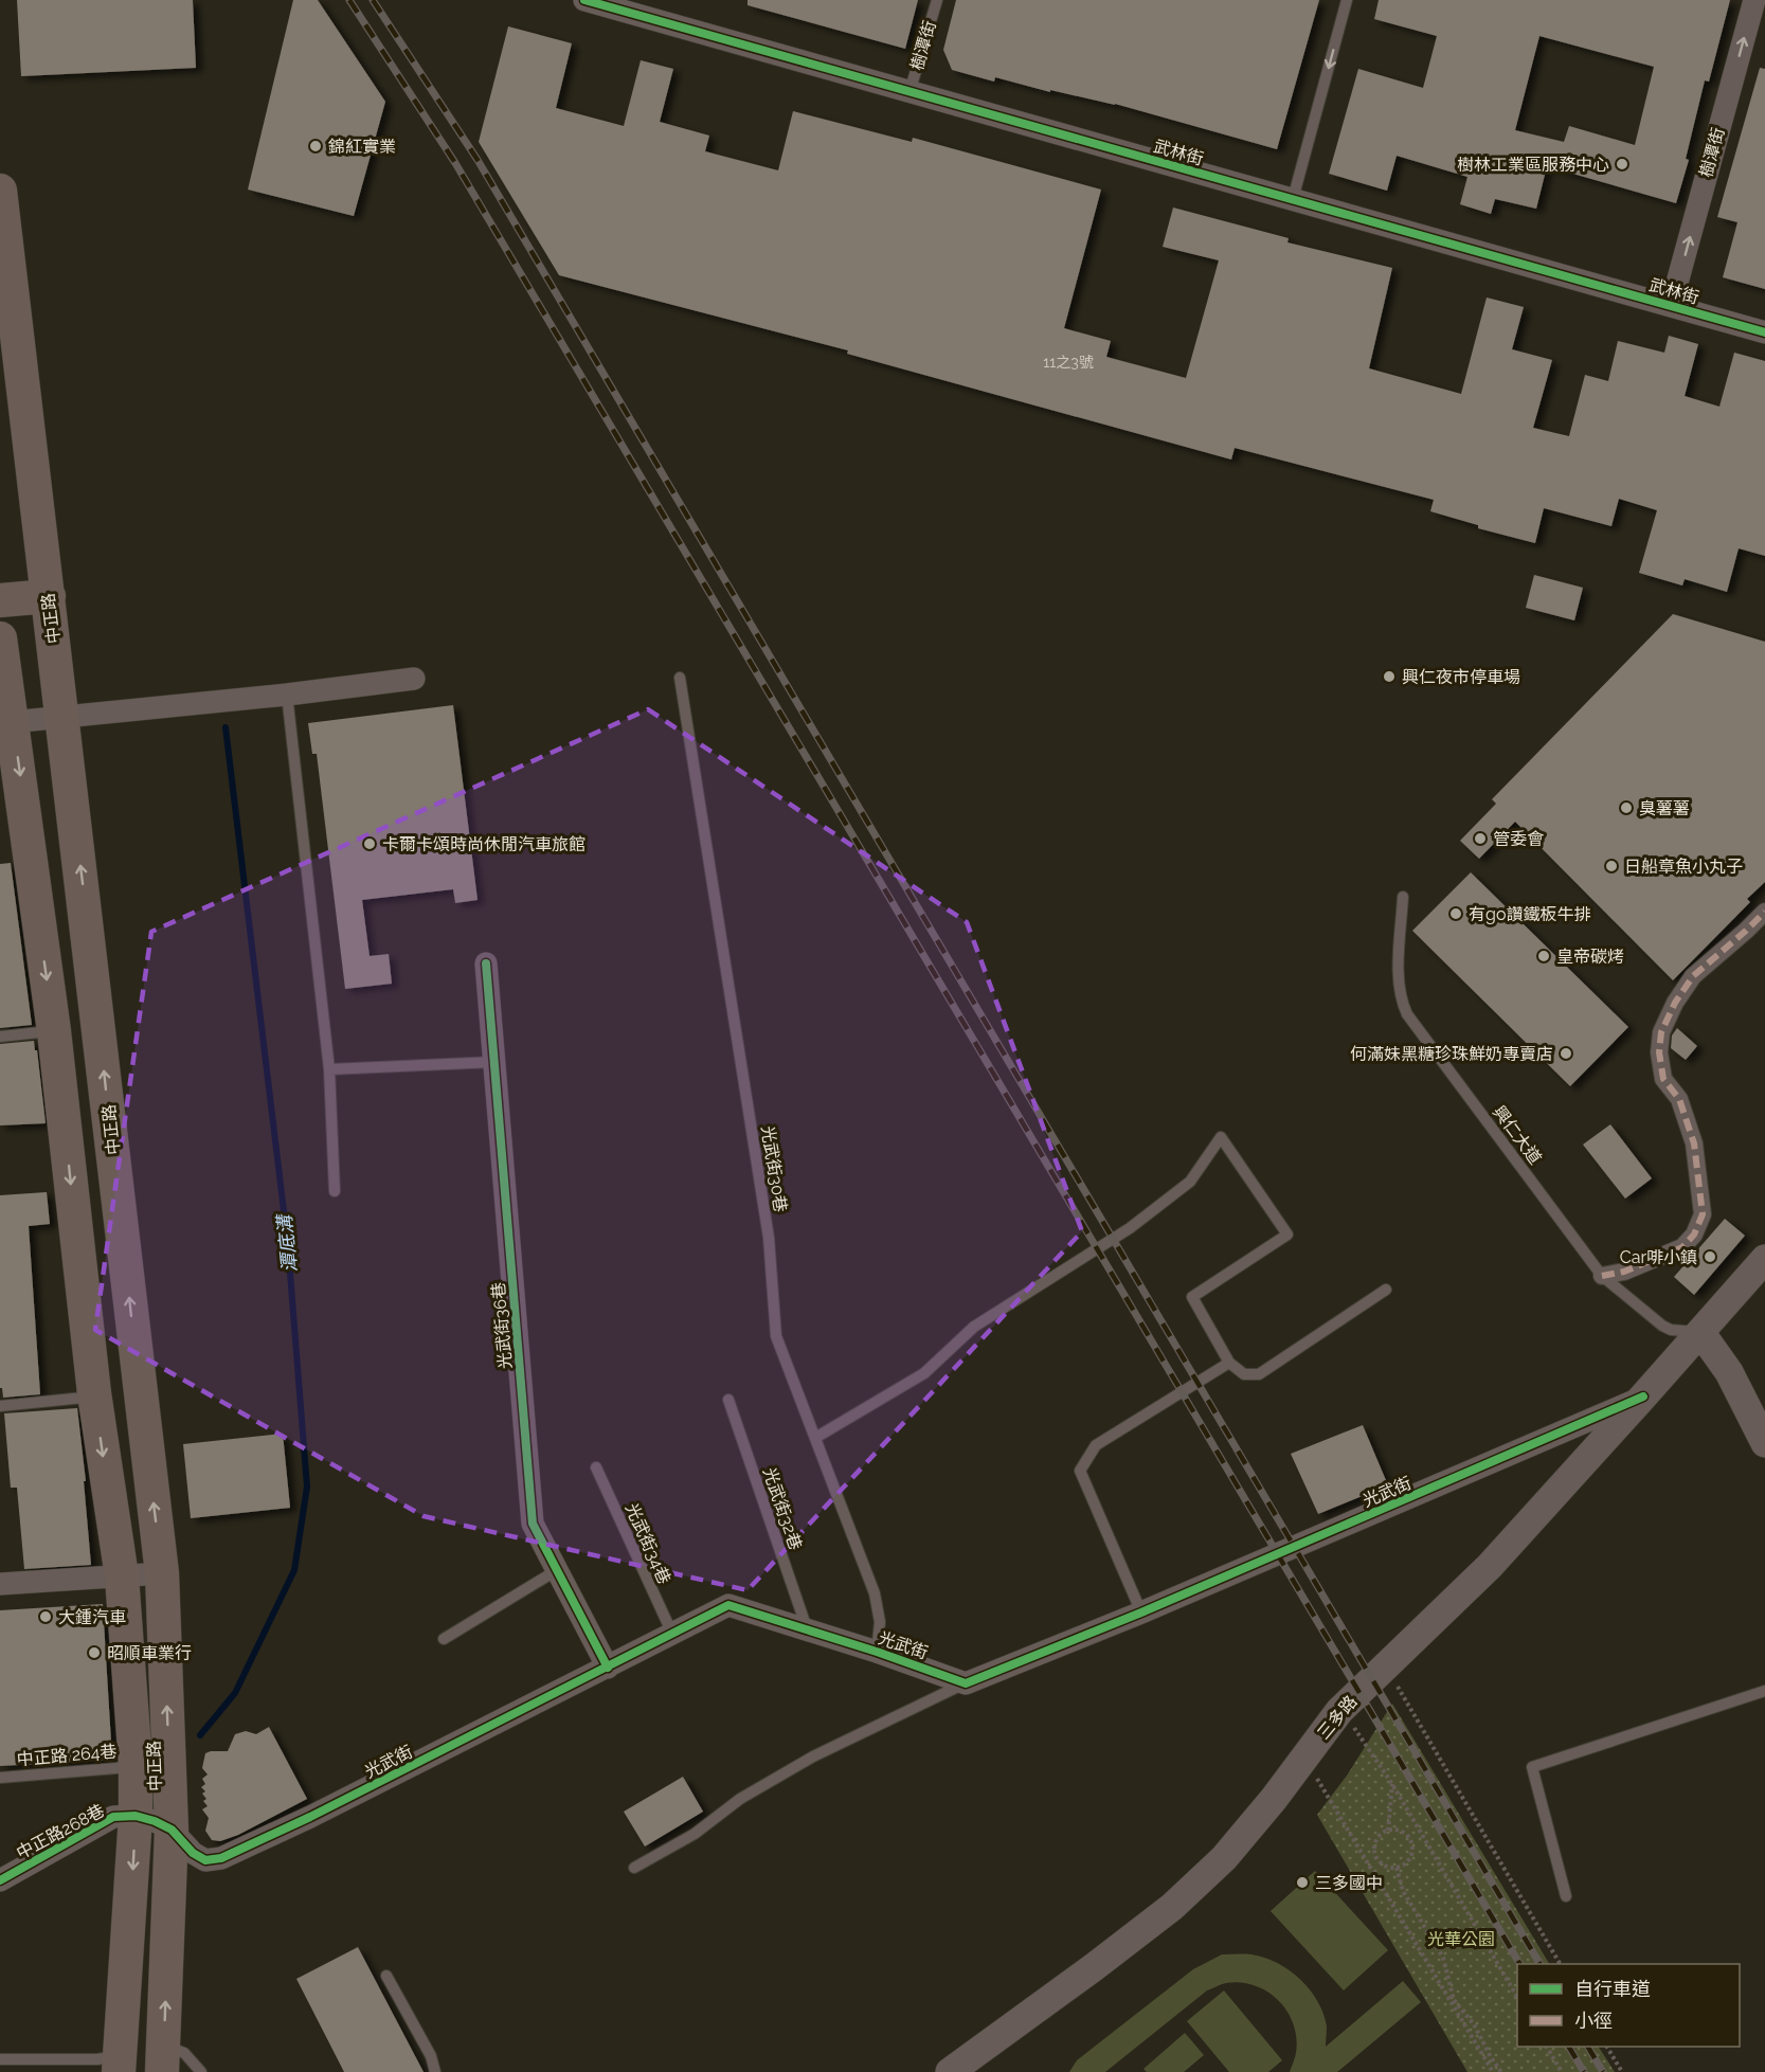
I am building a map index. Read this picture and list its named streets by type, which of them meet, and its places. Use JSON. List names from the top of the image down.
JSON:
{
  "streets": {
    "main road": ["中正路"],
    "street": [
      "樹潭街",
      "武林街",
      "光武街36巷",
      "光武街",
      "三多路",
      "中正路268巷"
    ],
    "lane": [
      "興仁大道",
      "光武街30巷",
      "光武街32巷",
      "光武街34巷",
      "中正路 264巷"
    ]
  },
  "crossings": [
    ["樹潭街", "武林街"],
    ["中正路", "光武街"],
    ["中正路", "中正路 264巷"],
    ["中正路", "中正路268巷"],
    ["興仁大道", "三多路"],
    ["光武街30巷", "光武街"],
    ["光武街36巷", "光武街"],
    ["光武街", "光武街32巷"],
    ["光武街", "光武街34巷"],
    ["光武街", "三多路"]
  ],
  "one_way": ["樹潭街"],
  "water": ["潭底溝"],
  "parks": ["光華公園"],
  "places": [
    "錦紅實業",
    "樹林工業區服務中心",
    "興仁夜市停車場",
    "臭薯薯",
    "管委會",
    "卡爾卡頌時尚休閒汽車旅館",
    "日船章魚小丸子",
    "有go讚鐵板牛排",
    "皇帝碳烤",
    "何滿妹黑糖珍珠鮮奶專賣店",
    "Car啡小鎮",
    "大鍾汽車",
    "昭順車業行",
    "三多國中"
  ],
  "house_numbers": ["11之3號"],
  "legend": ["自行車道", "小徑"]
}
